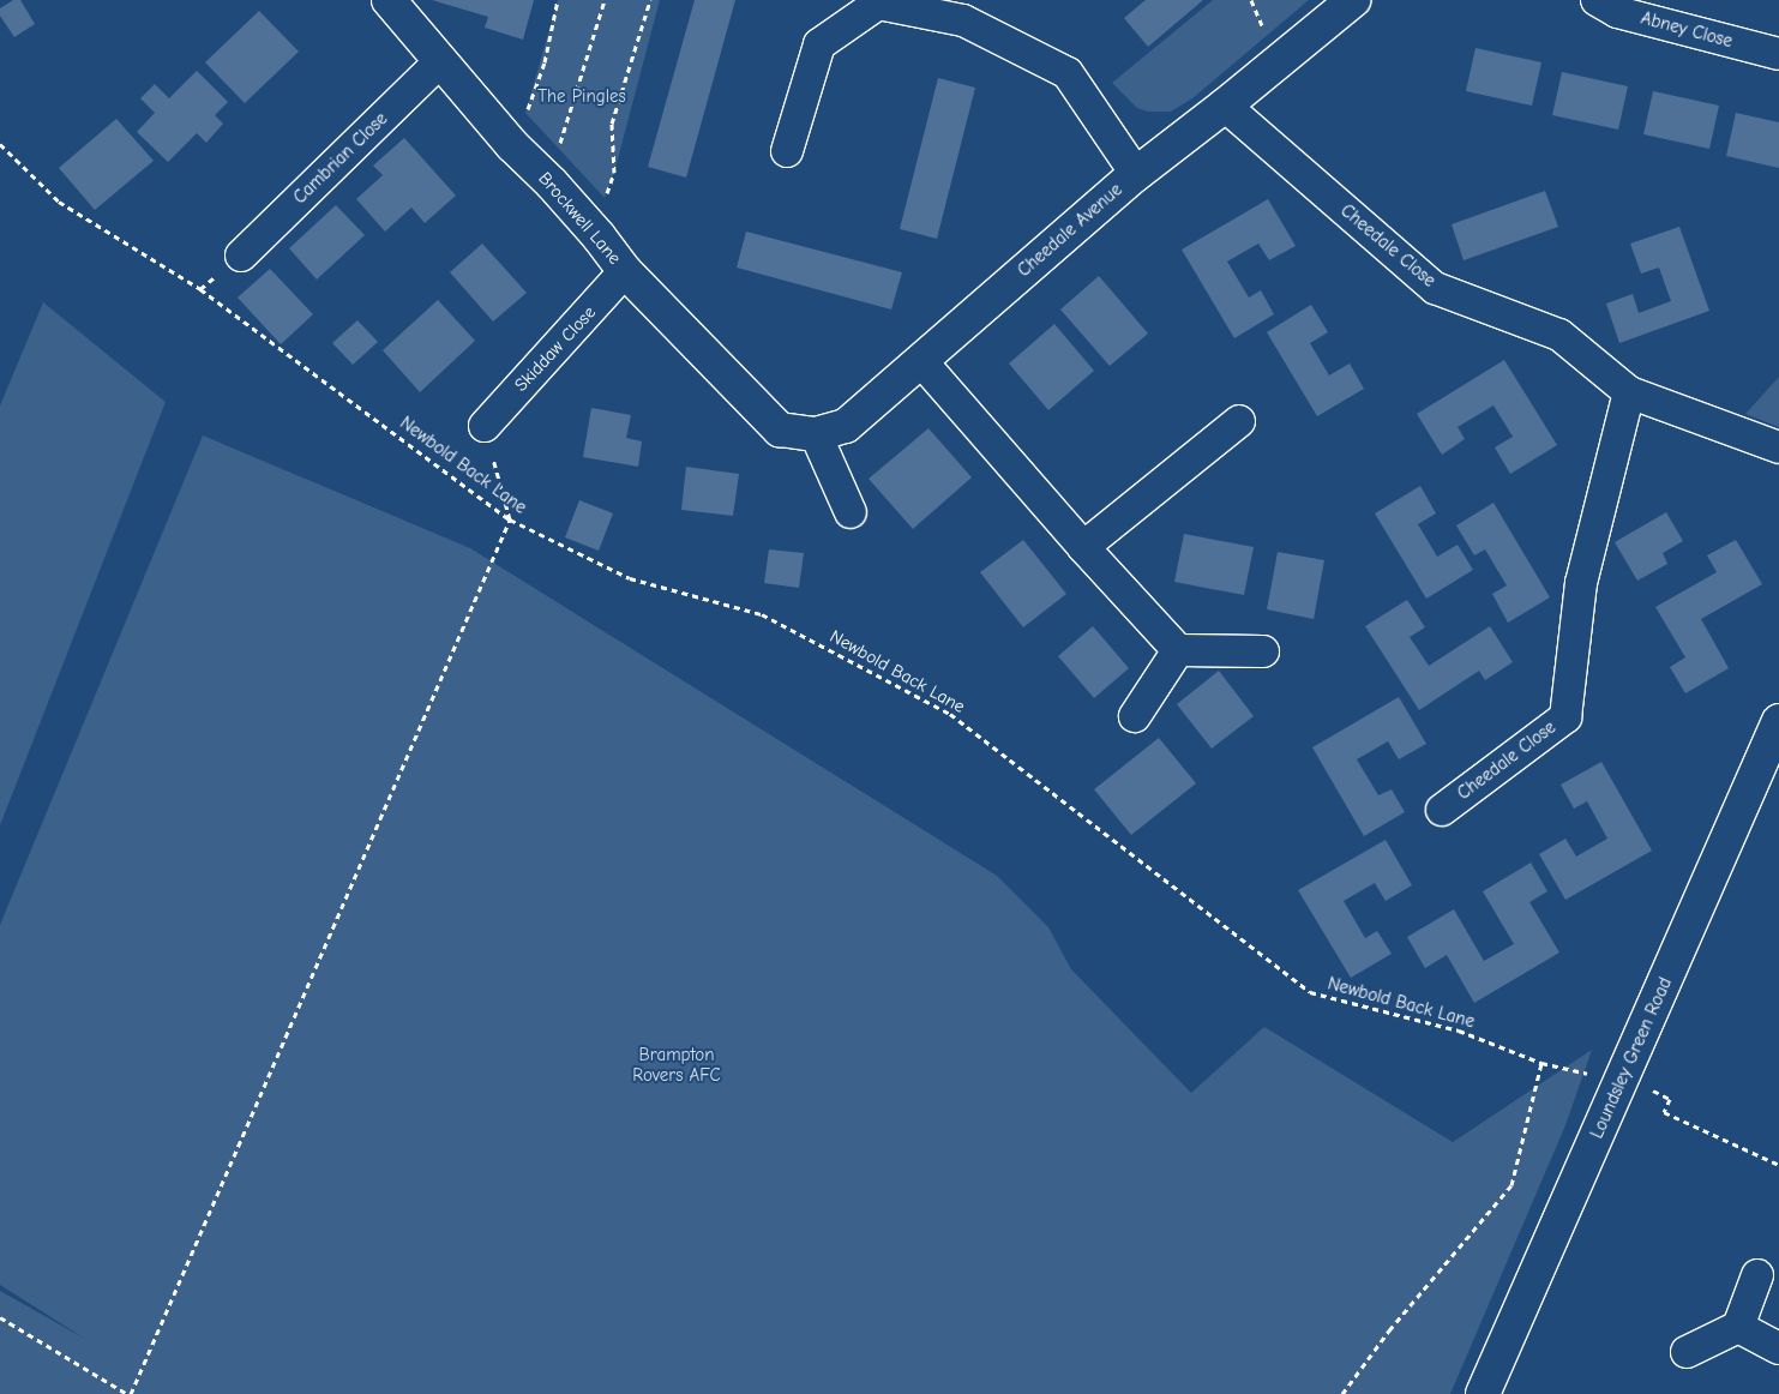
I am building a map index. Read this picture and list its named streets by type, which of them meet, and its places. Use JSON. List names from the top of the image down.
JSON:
{
  "streets": {
    "street": [
      "Abney Close",
      "Cambrian Close",
      "Brockwell Lane",
      "Cheedale Avenue",
      "Cheedale Close",
      "Skiddaw Close",
      "Loundsley Green Road"
    ],
    "path": ["Newbold Back Lane"]
  },
  "crossings": [
    ["Cambrian Close", "Brockwell Lane"],
    ["Brockwell Lane", "Cheedale Avenue"],
    ["Brockwell Lane", "Skiddaw Close"],
    ["Cheedale Avenue", "Cheedale Close"],
    ["Newbold Back Lane", "Loundsley Green Road"]
  ],
  "parks": ["The Pingles", "Brampton Rovers AFC"]
}
